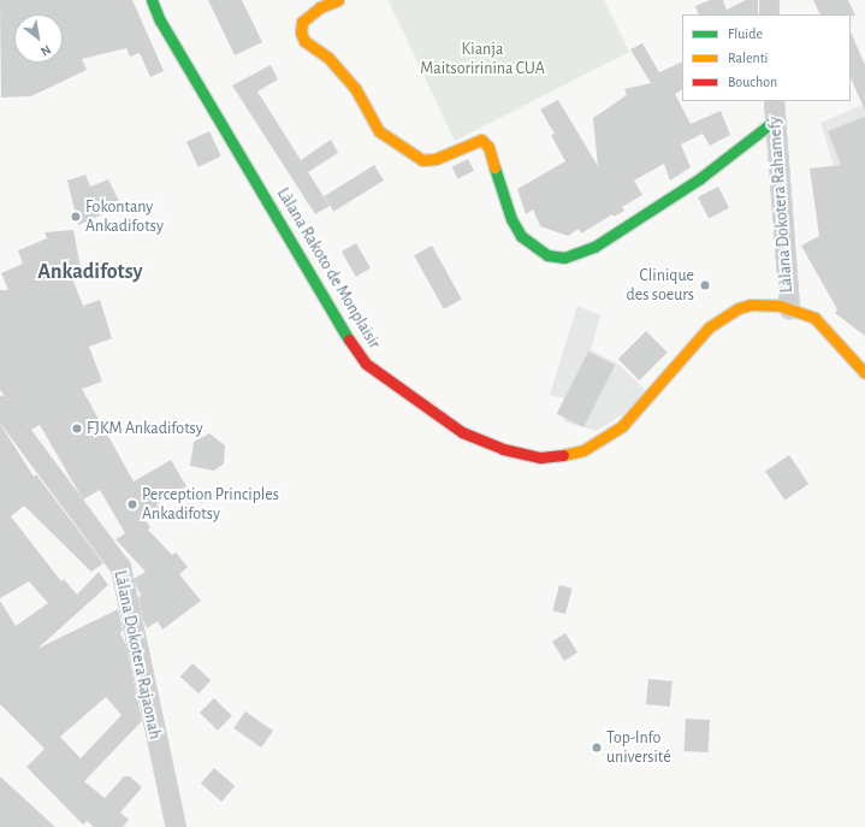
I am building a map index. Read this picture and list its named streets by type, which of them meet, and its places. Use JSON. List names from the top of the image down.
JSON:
{
  "streets": {
    "street": ["Làlana Dokotera Rahamefy", "Làlana Rakoto de Monplaisir", "Làlana Dokotera Rajaonah"]
  },
  "crossings": [
    ["Làlana Dokotera Rahamefy", "Làlana Rakoto de Monplaisir"]
  ],
  "districts": ["Ankadifotsy"],
  "parks": ["Kianja Maitsoririnina CUA"],
  "places": [
    "Fokontany Ankadifotsy",
    "Clinique des soeurs",
    "FJKM Ankadifotsy",
    "Perception Principles Ankadifotsy",
    "Top-Info université"
  ],
  "legend": ["Fluide", "Ralenti", "Bouchon"],
  "north": "bottom right"
}
